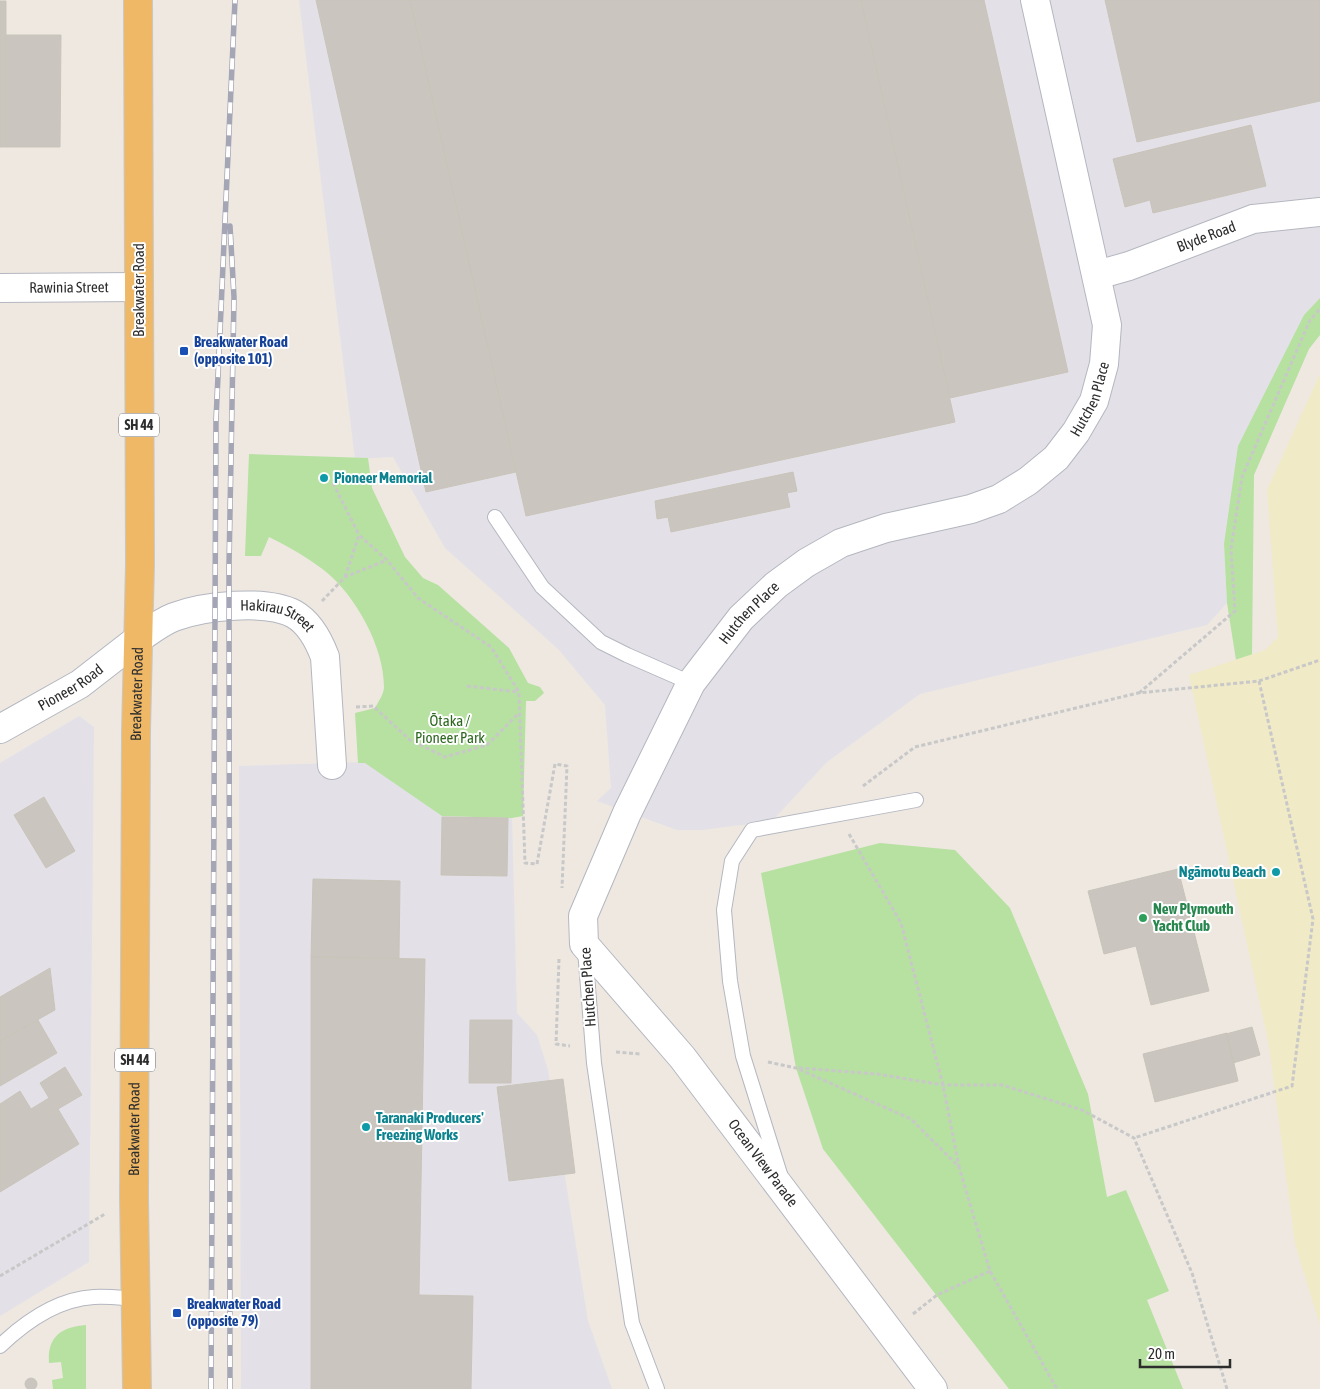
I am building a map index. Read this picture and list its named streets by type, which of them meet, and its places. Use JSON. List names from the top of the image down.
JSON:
{
  "streets": {
    "highway": ["Breakwater Road", "SH 44"],
    "street": [
      "Blyde Road",
      "Rawinia Street",
      "Hutchen Place",
      "Hakirau Street",
      "Pioneer Road",
      "Ocean View Parade"
    ]
  },
  "crossings": [
    ["Blyde Road", "Hutchen Place"],
    ["Rawinia Street", "Breakwater Road"],
    ["Breakwater Road", "Hakirau Street"],
    ["Breakwater Road", "Pioneer Road"],
    ["Hutchen Place", "Ocean View Parade"],
    ["Hakirau Street", "Pioneer Road"]
  ],
  "parks": ["Ōtaka / Pioneer Park"],
  "places": {
    "transit": ["Breakwater Road (opposite 101)", "Breakwater Road (opposite 79)"],
    "other": [
      "Pioneer Memorial",
      "Ngāmotu Beach",
      "New Plymouth Yacht Club",
      "Taranaki Producers' Freezing Works"
    ]
  },
  "scale_bar": "20 m"
}
